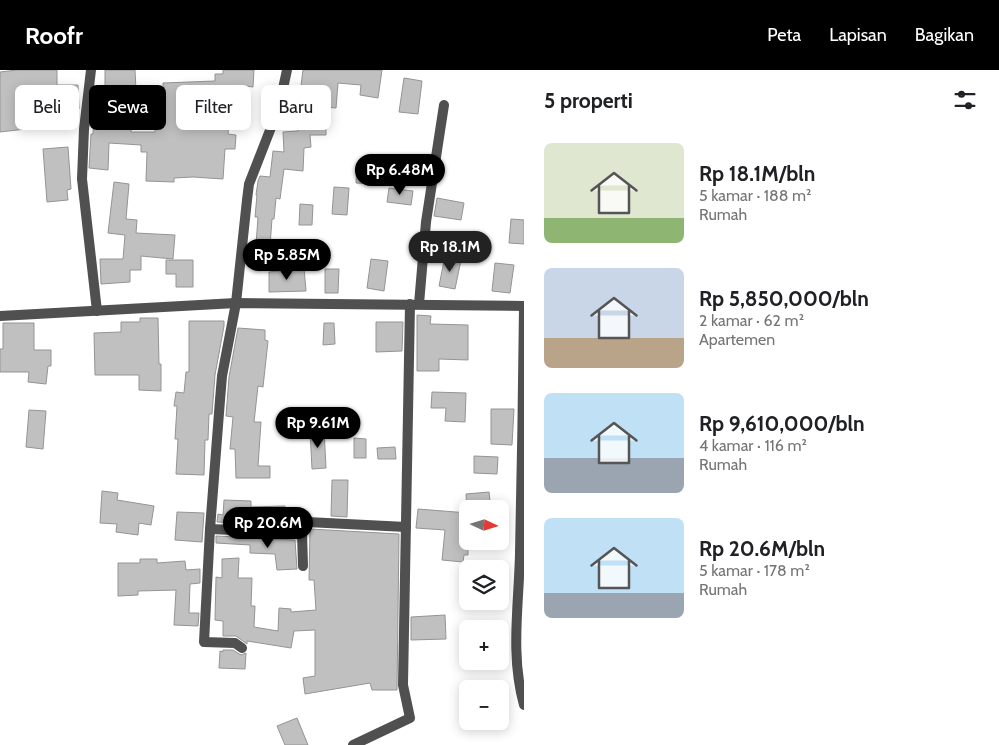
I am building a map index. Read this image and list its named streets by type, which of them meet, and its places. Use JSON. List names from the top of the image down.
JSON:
{
  "north": "right",
  "page": {
    "header": "Roofr",
    "nav": ["Peta", "Lapisan", "Bagikan"],
    "heading": "5 properti",
    "chip": [
      "Beli",
      "Sewa",
      "Filter",
      "Baru"
    ],
    "list": [
      {
        "name": "Rp 18.1M/bln",
        "note": "5 kamar · 188 m² · Rumah"
      },
      {
        "name": "Rp 5,850,000/bln",
        "note": "2 kamar · 62 m² · Apartemen"
      },
      {
        "name": "Rp 9,610,000/bln",
        "note": "4 kamar · 116 m² · Rumah"
      },
      {
        "name": "Rp 20.6M/bln",
        "note": "5 kamar · 178 m² · Rumah"
      }
    ],
    "price": [
      "Rp 6.48M",
      "Rp 18.1M",
      "Rp 5.85M",
      "Rp 9.61M",
      "Rp 20.6M"
    ],
    "map_buttons": ["+", "−"]
  }
}
